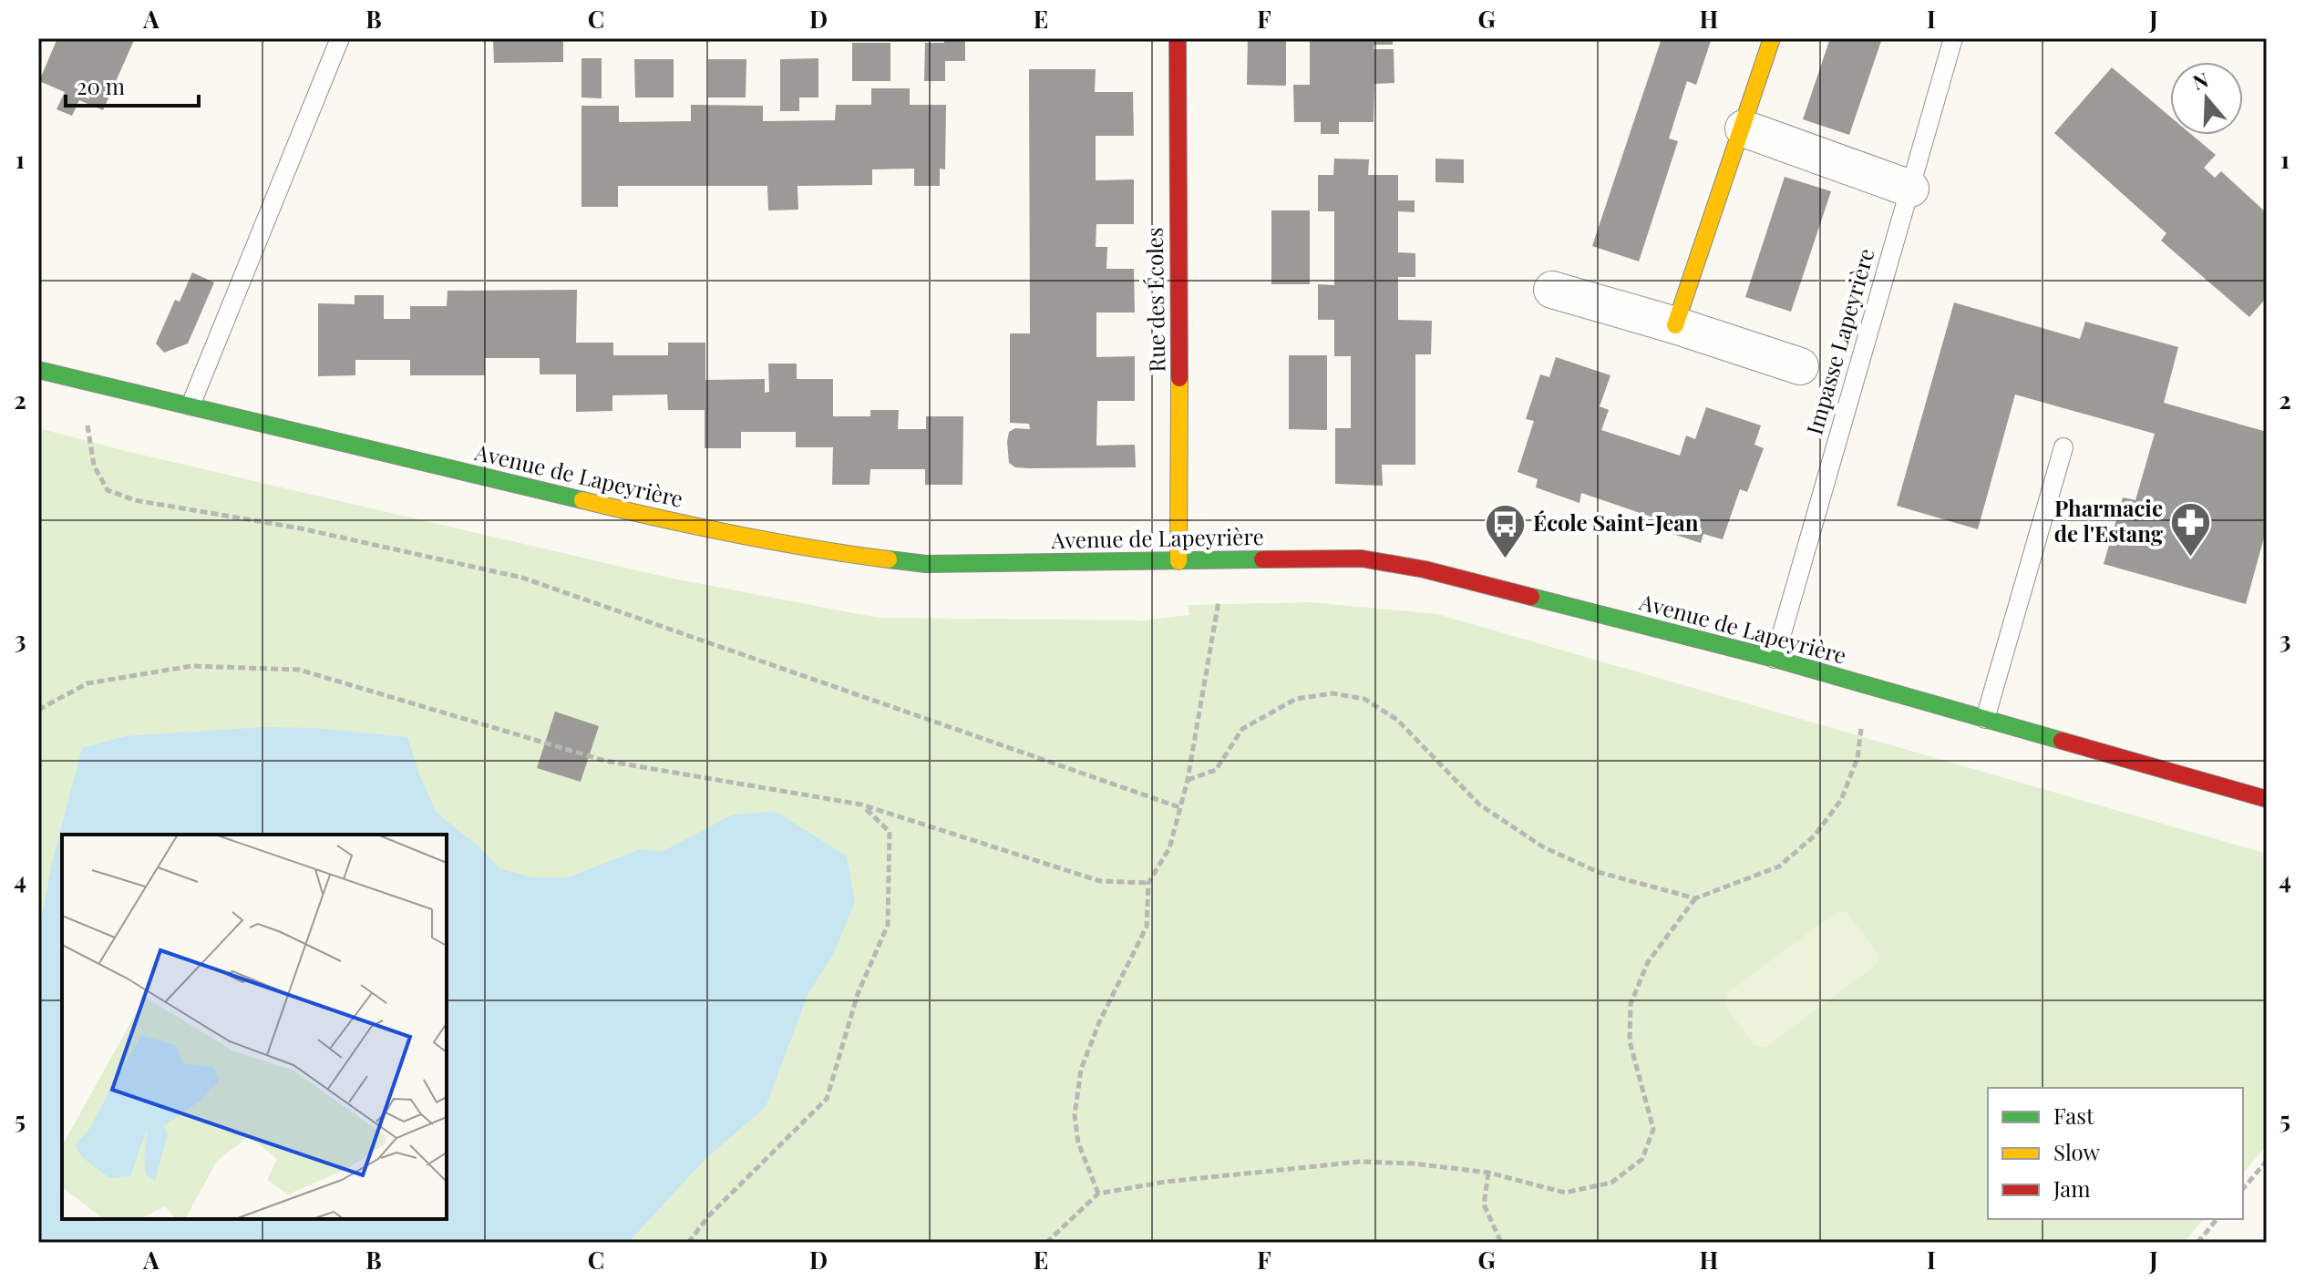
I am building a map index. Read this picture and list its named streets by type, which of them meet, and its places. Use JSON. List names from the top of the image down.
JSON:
{
  "streets": {
    "street": ["Rue des Écoles", "Avenue de Lapeyrière"],
    "lane": ["Impasse Lapeyrière"]
  },
  "crossings": [
    ["Rue des Écoles", "Avenue de Lapeyrière"],
    ["Impasse Lapeyrière", "Avenue de Lapeyrière"]
  ],
  "places": {
    "pharmacy": ["Pharmacie de l'Estang"],
    "bus stop": ["École Saint-Jean"]
  },
  "legend": ["Fast", "Slow", "Jam"],
  "scale_bar": "20 m",
  "north": "top",
  "grid": {
    "columns": [
      "A",
      "B",
      "C",
      "D",
      "E",
      "F",
      "G",
      "H",
      "I",
      "J"
    ],
    "rows": [
      "1",
      "2",
      "3",
      "4",
      "5"
    ]
  }
}
